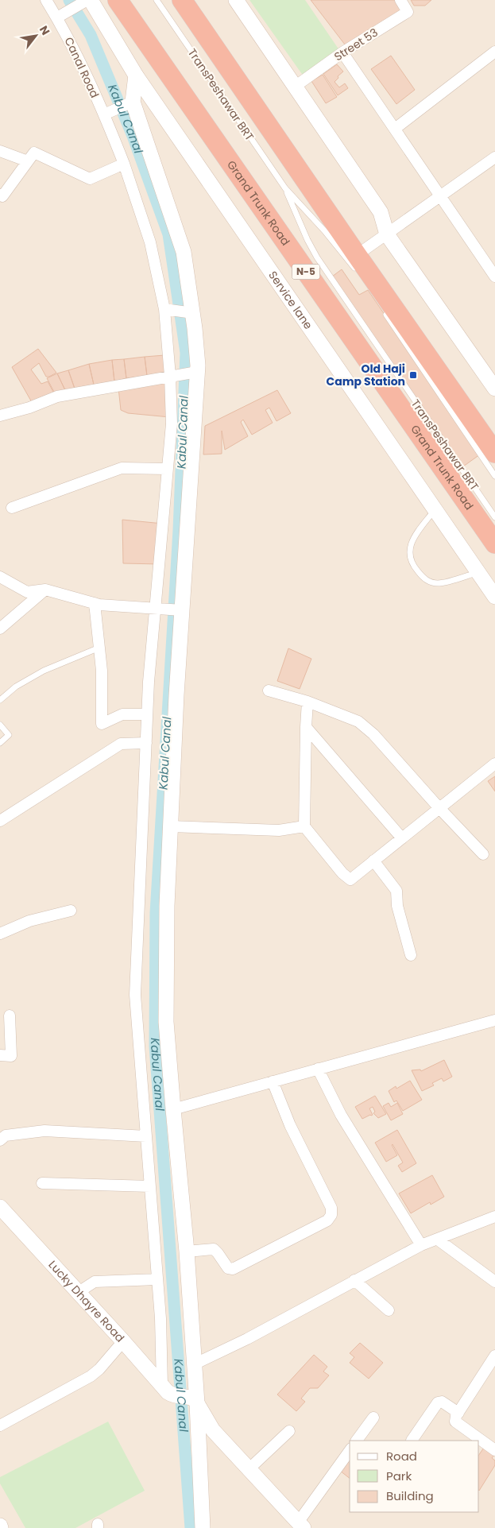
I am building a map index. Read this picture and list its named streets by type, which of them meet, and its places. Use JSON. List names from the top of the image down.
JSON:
{
  "streets": {
    "highway": ["Grand Trunk Road", "N-5"],
    "main road": ["Service lane", "Lucky Dhayre Road"],
    "street": ["Street 53", "Canal Road"],
    "lane": ["TransPeshawar BRT"]
  },
  "crossings": [
    ["Canal Road", "Lucky Dhayre Road"]
  ],
  "water": ["Kabul Canal"],
  "places": {
    "transit": ["Old Haji Camp Station"]
  },
  "legend": ["Road", "Park", "Building"],
  "north": "top right"
}
